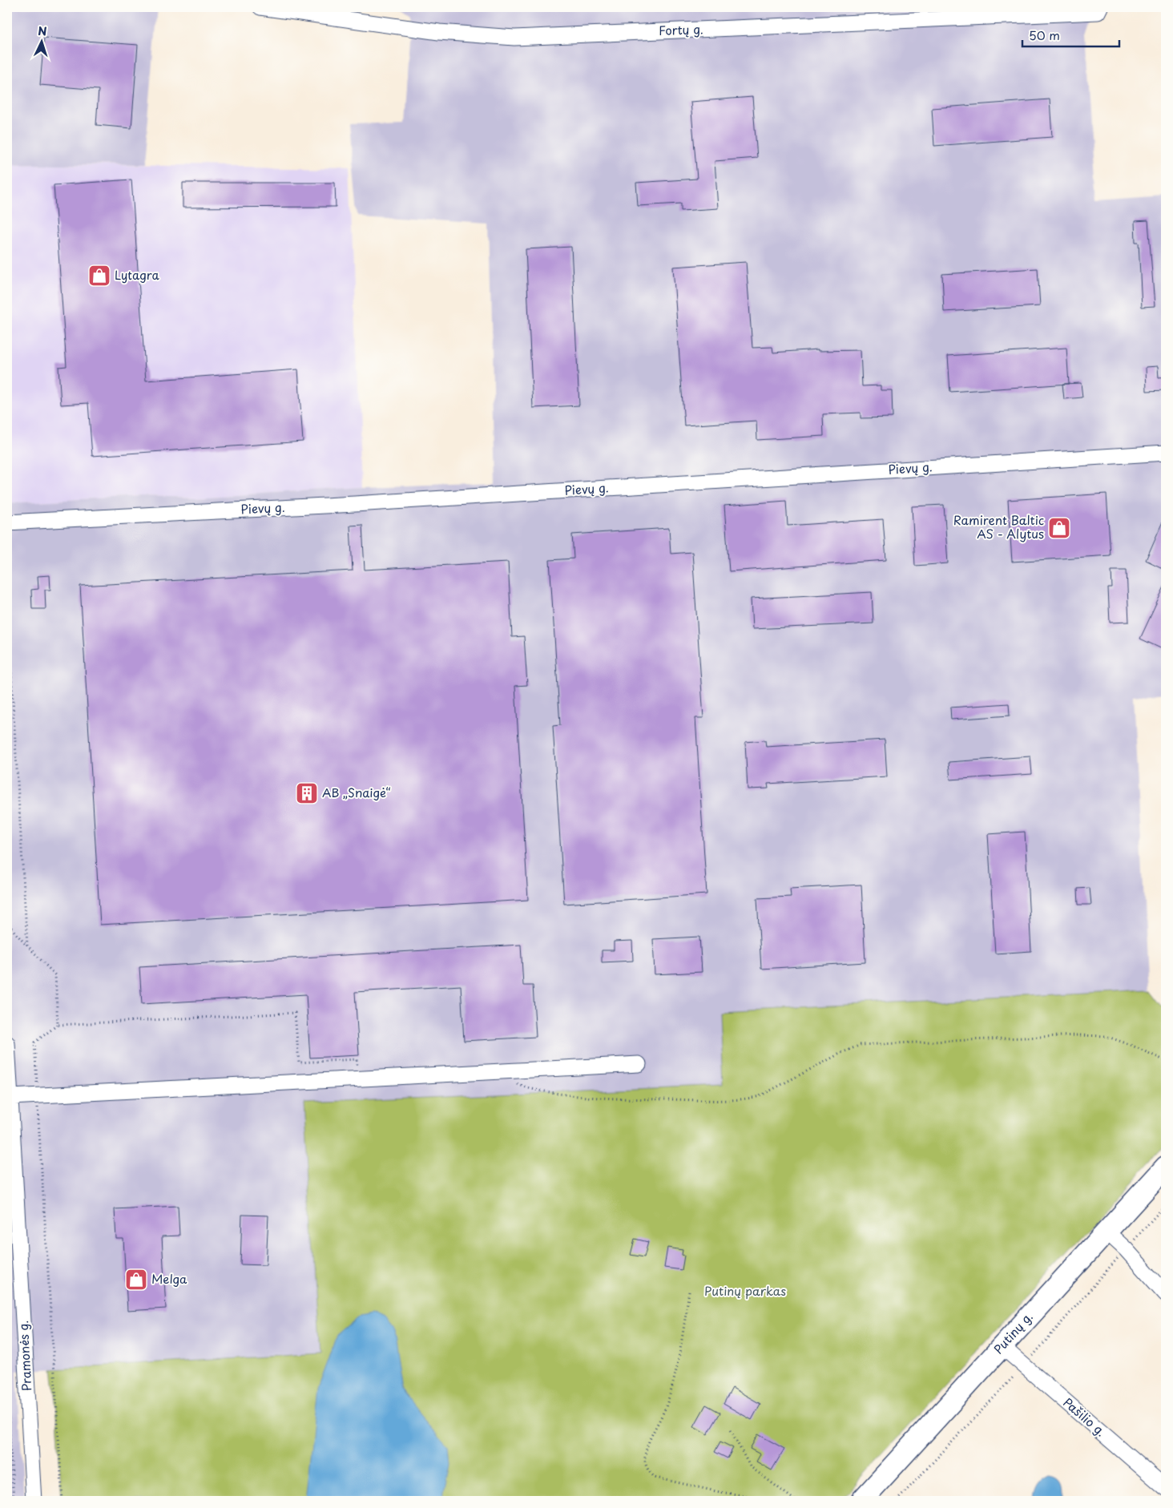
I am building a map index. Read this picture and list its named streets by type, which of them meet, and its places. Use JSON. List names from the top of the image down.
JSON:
{
  "streets": {
    "main road": ["Putinų g."],
    "street": [
      "Fortų g.",
      "Pievų g.",
      "Pramonės g.",
      "Pašilio g."
    ]
  },
  "crossings": [
    ["Putinų g.", "Pašilio g."]
  ],
  "parks": ["Putinų parkas"],
  "places": {
    "shop": ["Lytagra", "Ramirent Baltic AS - Alytus", "Melga"],
    "building": ["AB „Snaigė“"]
  },
  "scale_bar": "50 m",
  "north": "top"
}
